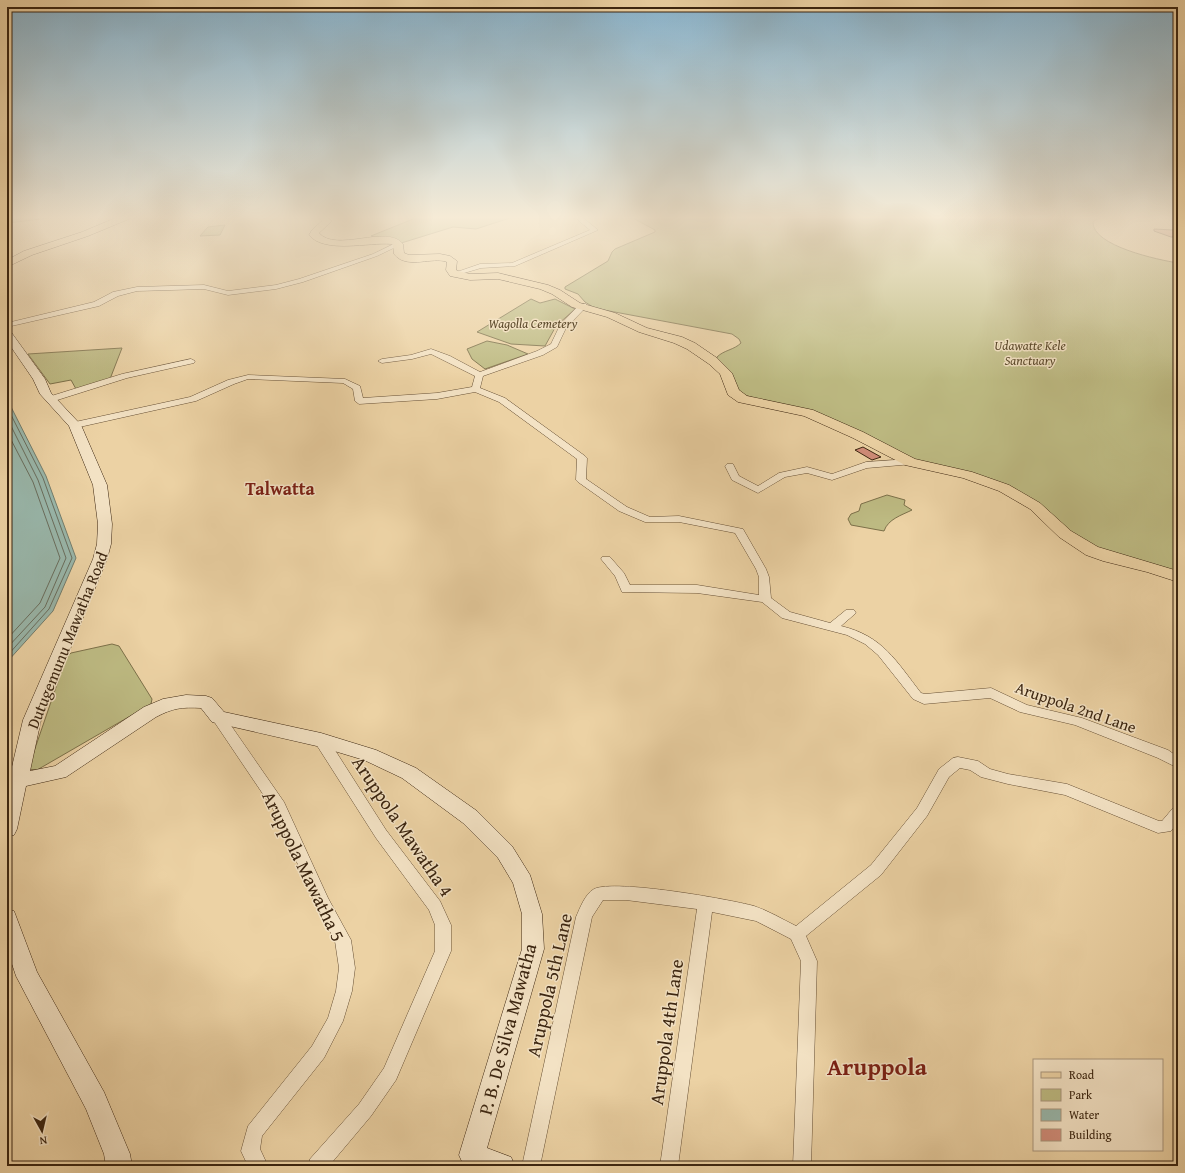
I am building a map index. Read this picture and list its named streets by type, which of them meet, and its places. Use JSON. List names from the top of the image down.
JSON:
{
  "streets": {
    "street": [
      "Dutugemunu Mawatha Road",
      "Aruppola 2nd Lane",
      "Aruppola Mawatha 4",
      "Aruppola Mawatha 5",
      "Aruppola 5th Lane",
      "P. B. De Silva Mawatha",
      "Aruppola 4th Lane"
    ]
  },
  "crossings": [
    ["Aruppola Mawatha 4", "P. B. De Silva Mawatha"],
    ["Aruppola Mawatha 5", "P. B. De Silva Mawatha"],
    ["Aruppola 5th Lane", "Aruppola 4th Lane"]
  ],
  "districts": ["Talwatta", "Aruppola"],
  "parks": ["Wagolla Cemetery", "Udawatte Kele Sanctuary"],
  "legend": [
    "Road",
    "Park",
    "Water",
    "Building"
  ],
  "north": "bottom"
}
